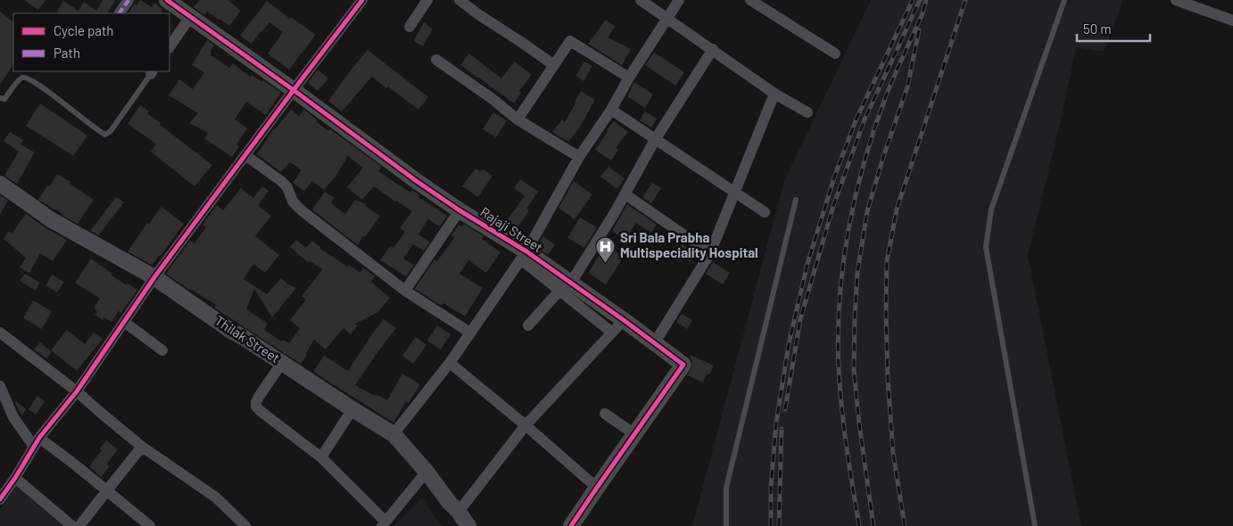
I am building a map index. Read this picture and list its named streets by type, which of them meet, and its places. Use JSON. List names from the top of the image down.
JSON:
{
  "streets": {
    "street": ["Rajaji Street", "Thilak Street"]
  },
  "places": {
    "hospital": ["Sri Bala Prabha Multispeciality Hospital"]
  },
  "legend": ["Cycle path", "Path"],
  "scale_bar": "50 m"
}
